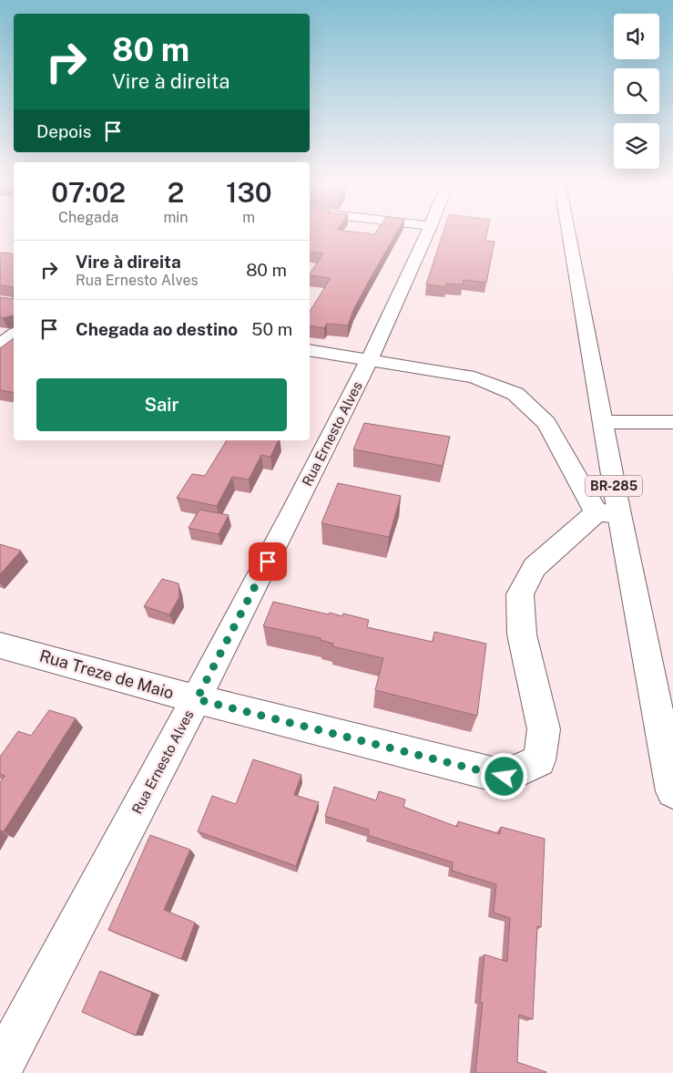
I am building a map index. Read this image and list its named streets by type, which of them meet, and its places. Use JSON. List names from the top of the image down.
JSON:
{
  "streets": {
    "main road": ["Rua Ernesto Alves", "BR-285", "Rua Treze de Maio"]
  },
  "crossings": [
    ["Rua Ernesto Alves", "Rua Treze de Maio"],
    ["BR-285", "Rua Treze de Maio"]
  ],
  "page": {
    "turn": ["80 m", "Vire à direita"],
    "then": "Depois",
    "eta": [
      "07:02",
      "Chegada",
      "2",
      "min",
      "130",
      "m"
    ],
    "list": [
      {
        "name": "Vire à direita",
        "note": "Rua Ernesto Alves",
        "value": "80 m"
      },
      {
        "name": "Chegada ao destino",
        "value": "50 m"
      }
    ],
    "buttons": "Sair"
  }
}
